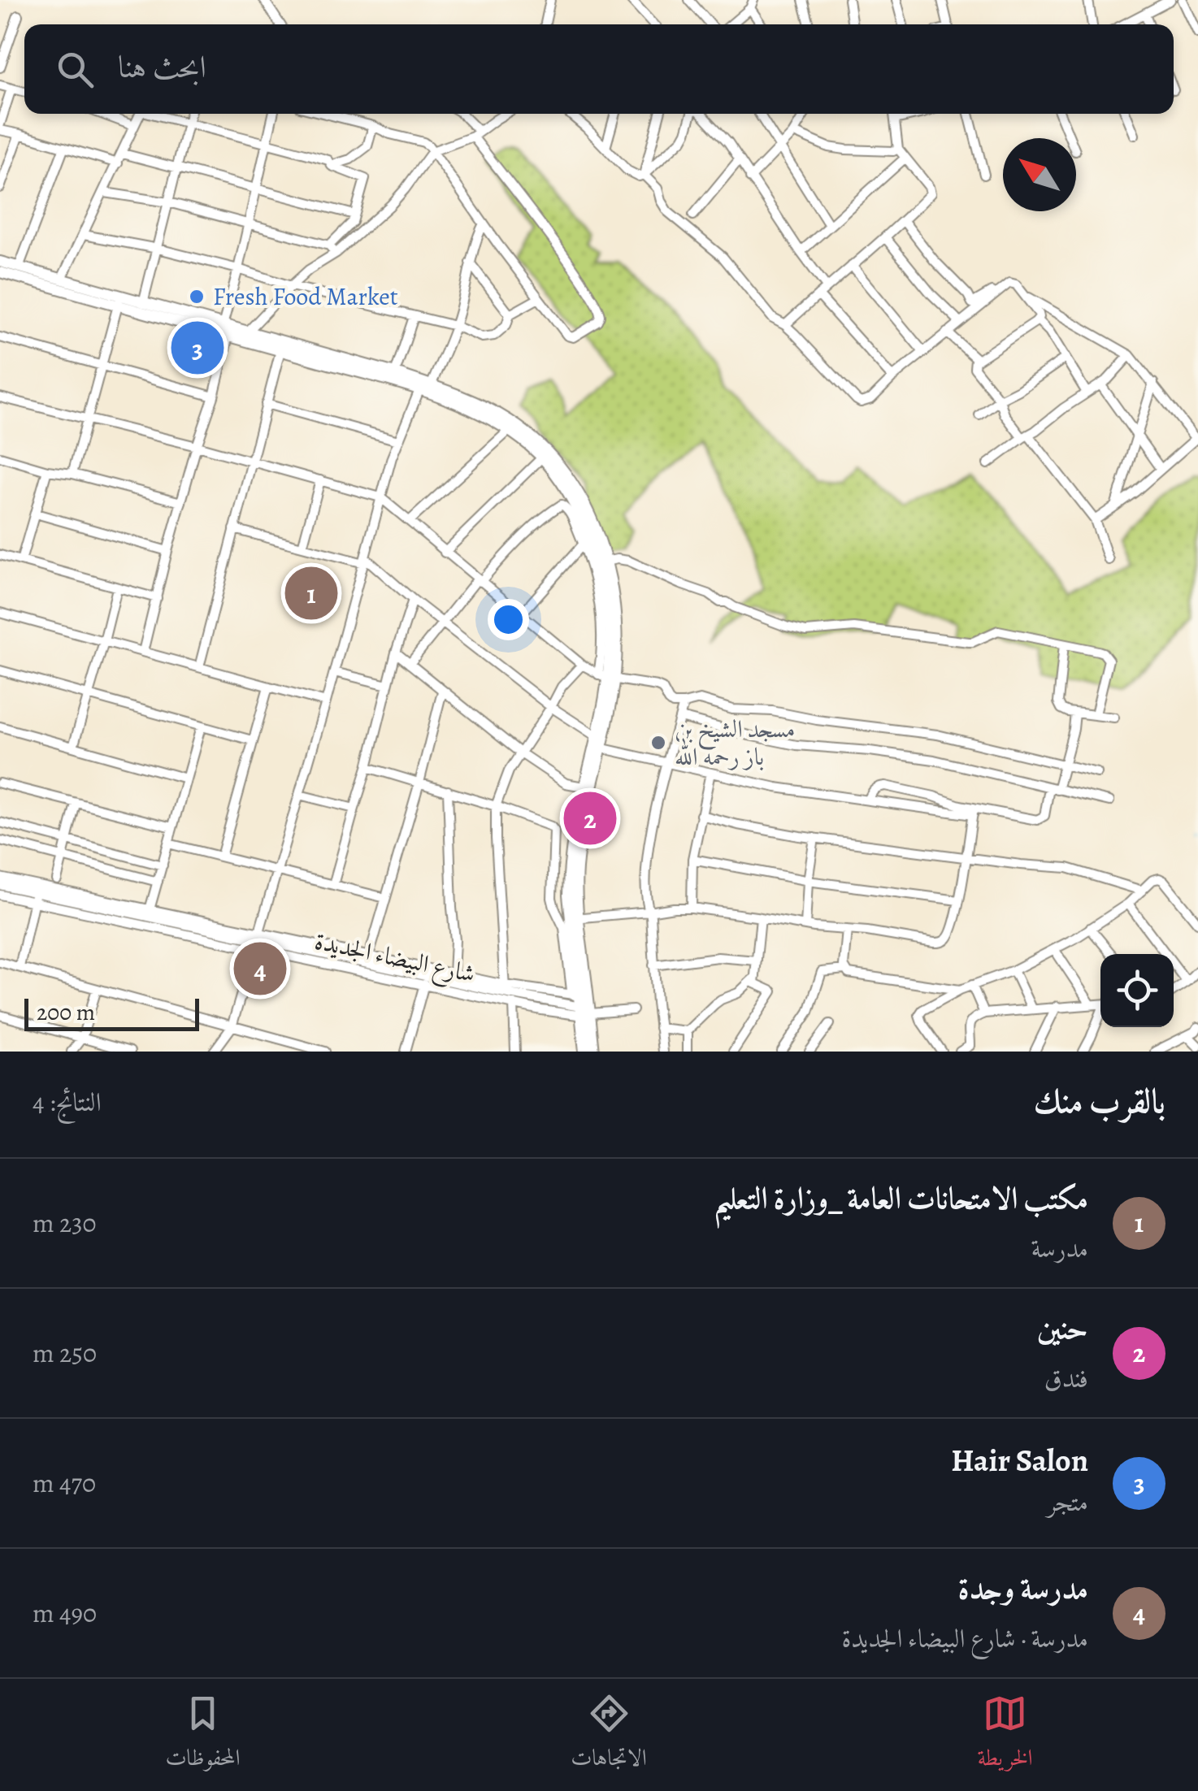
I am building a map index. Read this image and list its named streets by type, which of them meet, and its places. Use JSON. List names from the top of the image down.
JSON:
{
  "streets": {
    "street": ["شارع البيضاء الجديدة"]
  },
  "places": ["Fresh Food Market", "مسجد الشيخ بن باز رحمه الله"],
  "scale_bar": "200 m",
  "north": "top left",
  "page": {
    "search": "ابحث هنا",
    "pins": [
      "3",
      "1",
      "2",
      "4"
    ],
    "scale": "200 m",
    "heading": ["بالقرب منك", "النتائج: 4"],
    "list": [
      {
        "mark": "1",
        "name": "مكتب الامتحانات العامة _وزارة التعليم",
        "note": "مدرسة",
        "value": "230 m"
      },
      {
        "mark": "2",
        "name": "حنين",
        "note": "فندق",
        "value": "250 m"
      },
      {
        "mark": "3",
        "name": "Hair Salon",
        "note": "متجر",
        "value": "470 m"
      },
      {
        "mark": "4",
        "name": "مدرسة وجدة",
        "note": "مدرسة · شارع البيضاء الجديدة",
        "value": "490 m"
      }
    ],
    "nav": ["الخريطة", "الاتجاهات", "المحفوظات"]
  }
}
